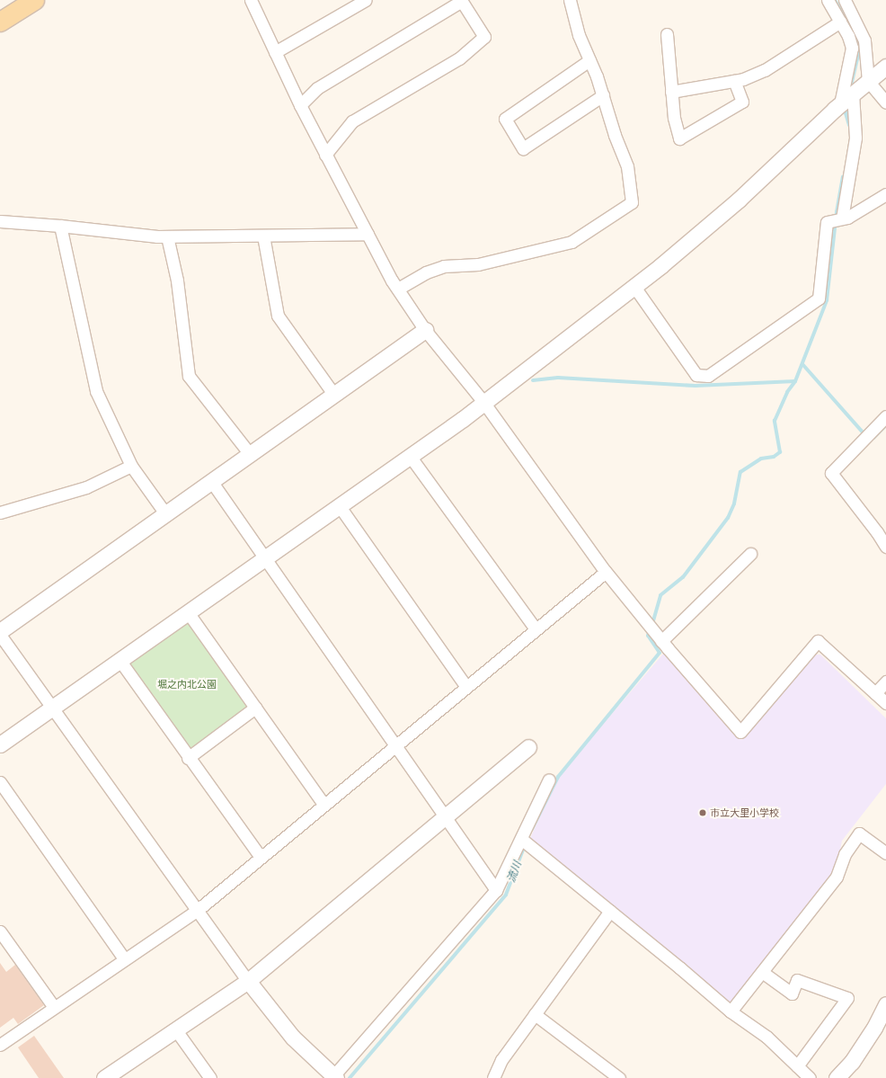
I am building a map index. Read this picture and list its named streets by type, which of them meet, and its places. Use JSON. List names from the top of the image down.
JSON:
{
  "water": ["流川"],
  "parks": ["堀之内北公園"],
  "places": ["市立大里小学校"]
}
